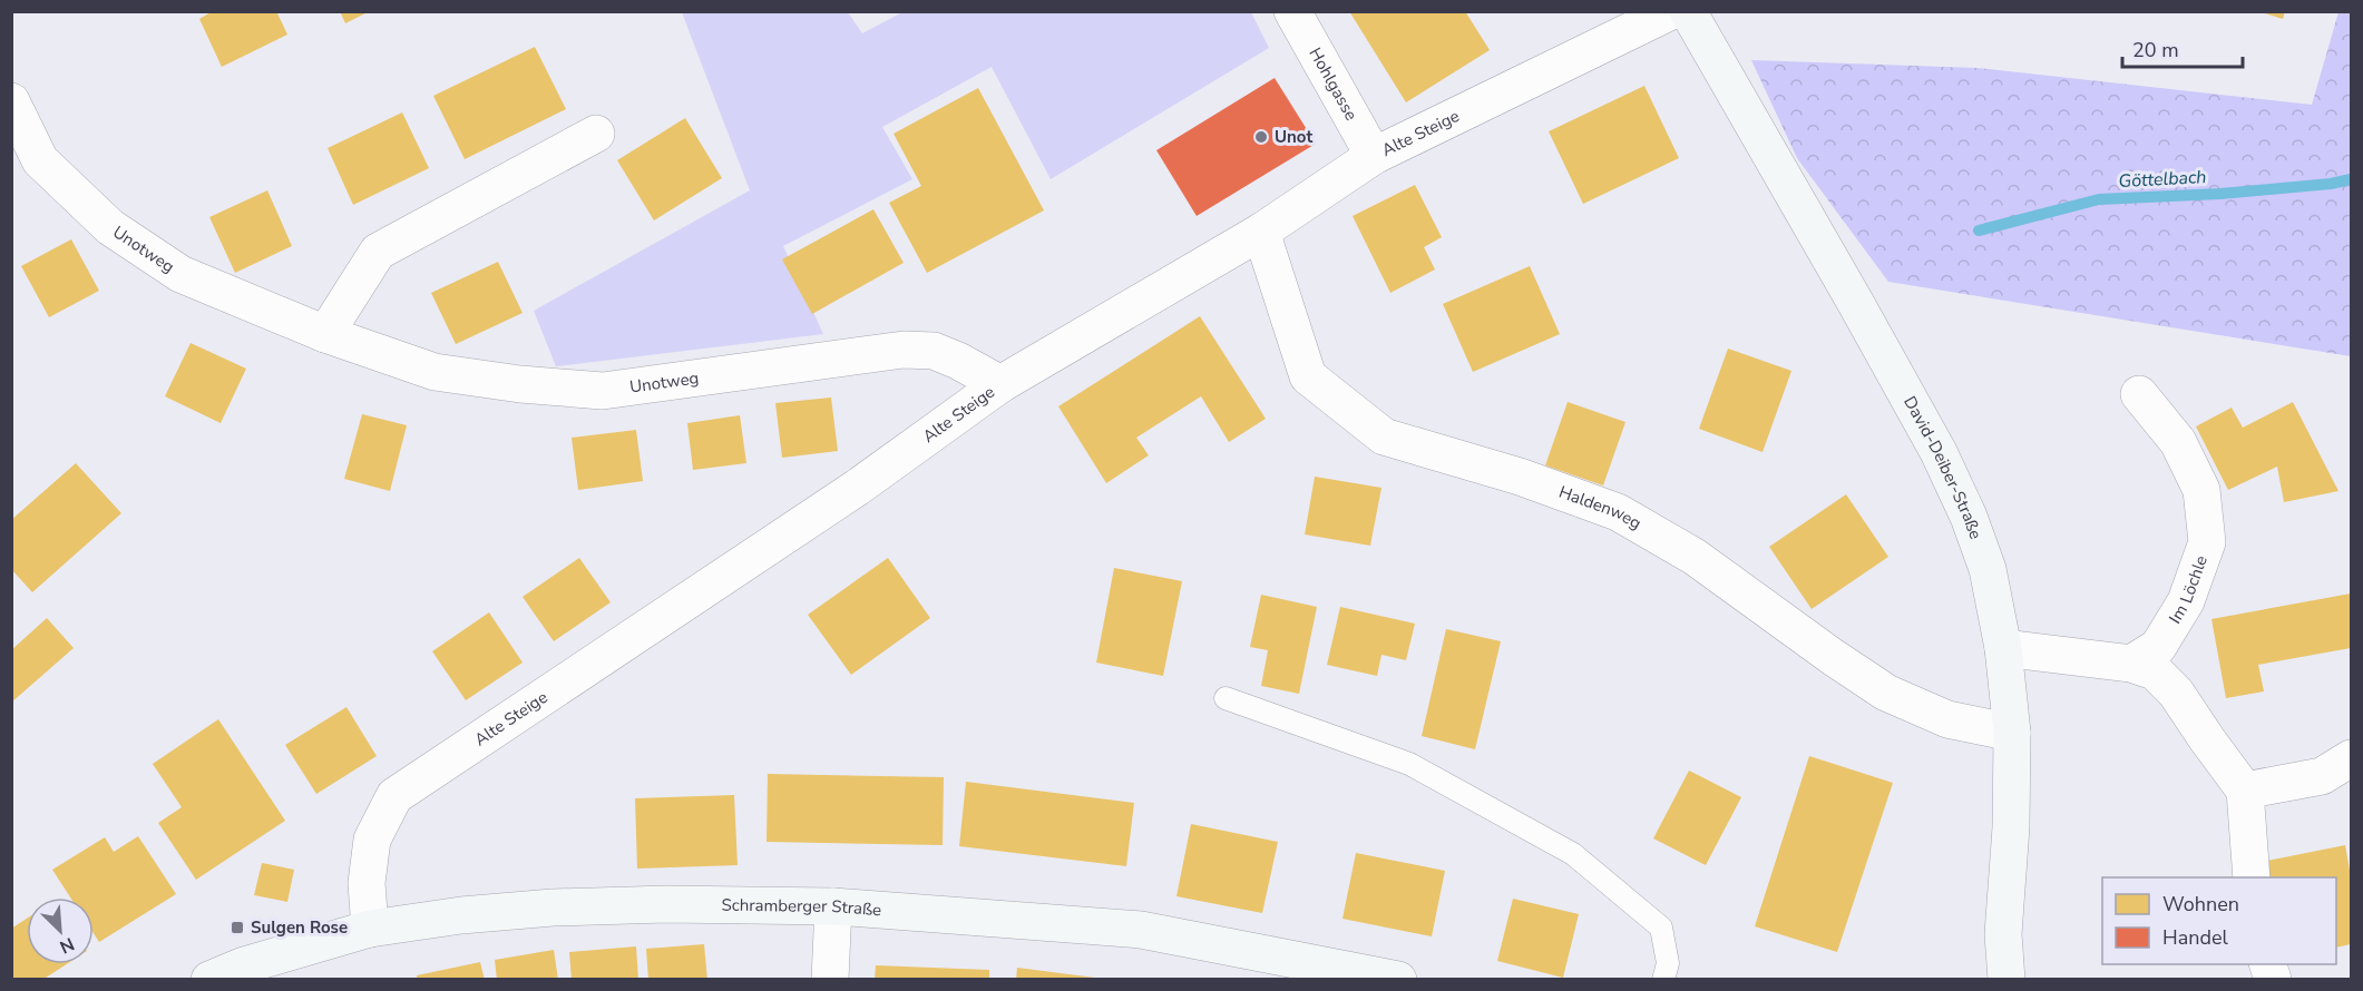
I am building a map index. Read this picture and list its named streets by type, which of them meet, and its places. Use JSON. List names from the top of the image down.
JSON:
{
  "streets": {
    "main road": ["David-Deiber-Straße", "Schramberger Straße"],
    "street": [
      "Hohlgasse",
      "Alte Steige",
      "Unotweg",
      "Haldenweg",
      "Im Löchle"
    ]
  },
  "crossings": [
    ["Hohlgasse", "Alte Steige"],
    ["Alte Steige", "Unotweg"],
    ["Alte Steige", "Haldenweg"],
    ["Alte Steige", "Schramberger Straße"],
    ["David-Deiber-Straße", "Haldenweg"]
  ],
  "water": ["Göttelbach"],
  "places": {
    "other": ["Unot"],
    "transit": ["Sulgen Rose"]
  },
  "legend": ["Wohnen", "Handel"],
  "scale_bar": "20 m",
  "north": "bottom right"
}
